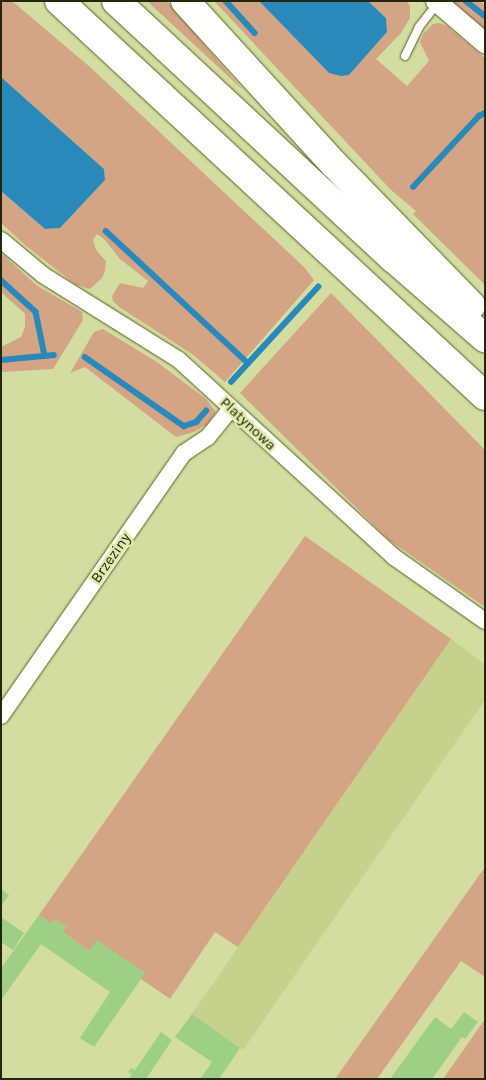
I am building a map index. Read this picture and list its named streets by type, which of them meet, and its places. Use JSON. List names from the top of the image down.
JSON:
{
  "streets": {
    "street": ["Platynowa", "Brzeziny"]
  },
  "crossings": [
    ["Platynowa", "Brzeziny"]
  ]
}
